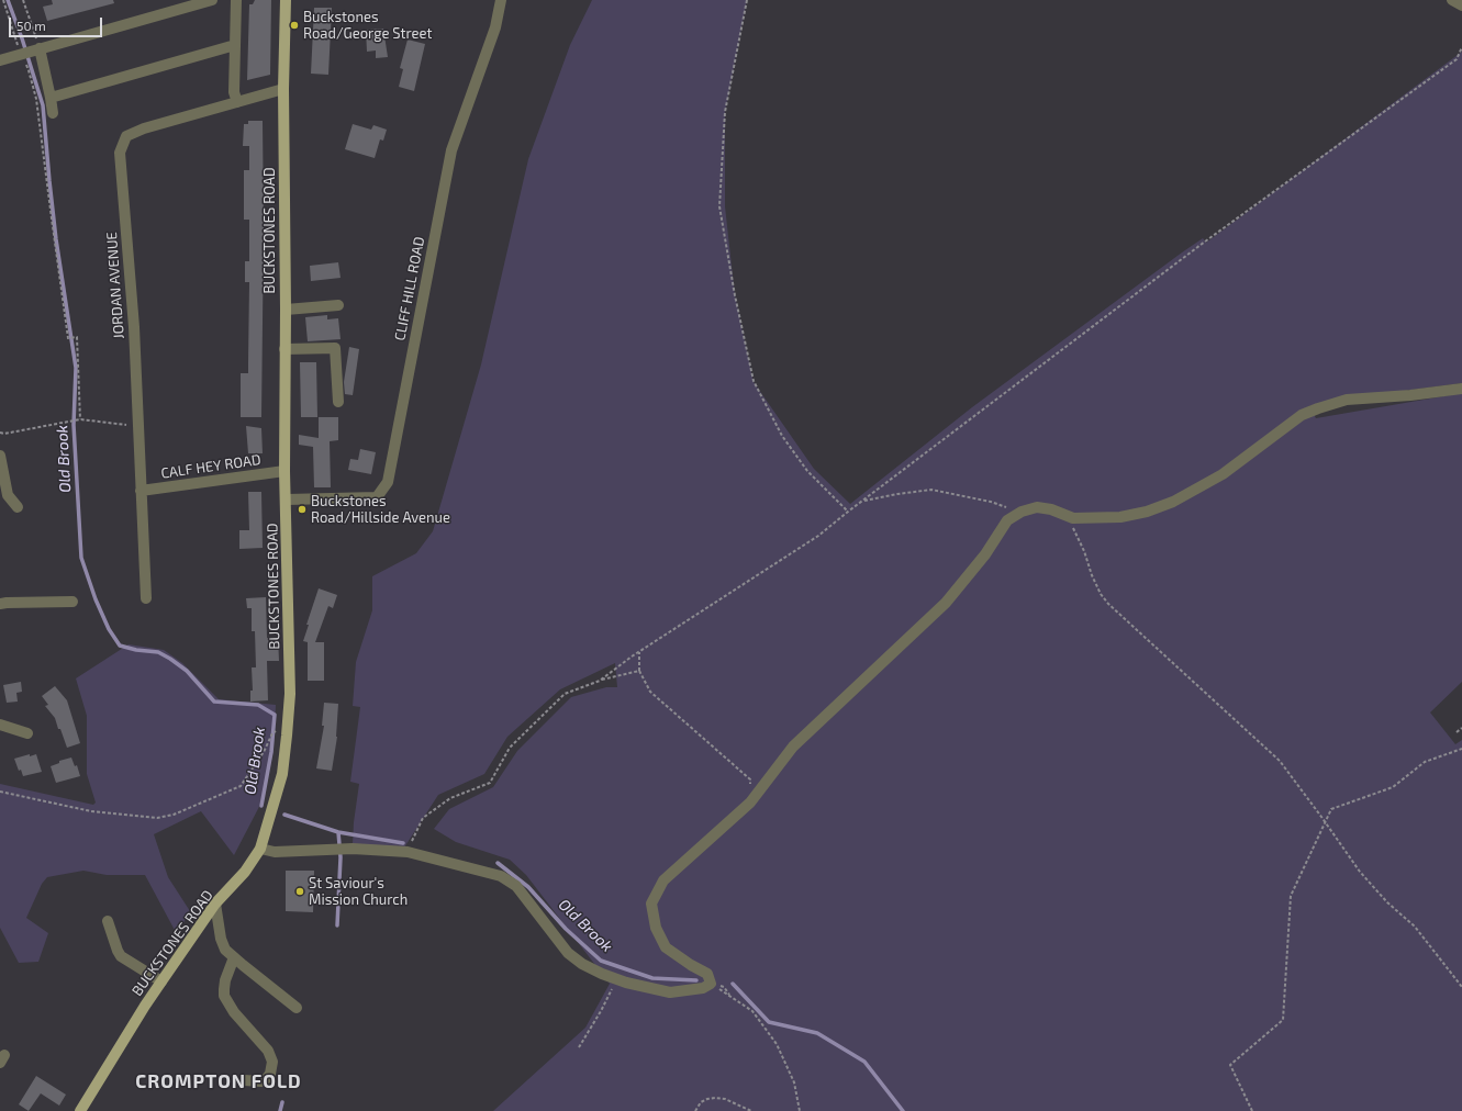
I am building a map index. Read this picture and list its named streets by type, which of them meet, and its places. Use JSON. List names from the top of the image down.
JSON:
{
  "streets": {
    "main road": ["BUCKSTONES ROAD"],
    "street": ["JORDAN AVENUE", "CLIFF HILL ROAD", "CALF HEY ROAD"]
  },
  "crossings": [
    ["BUCKSTONES ROAD", "JORDAN AVENUE"],
    ["BUCKSTONES ROAD", "CLIFF HILL ROAD"],
    ["BUCKSTONES ROAD", "CALF HEY ROAD"],
    ["JORDAN AVENUE", "CALF HEY ROAD"]
  ],
  "districts": ["CROMPTON FOLD"],
  "water": ["Old Brook"],
  "places": ["Buckstones Road/George Street", "Buckstones Road/Hillside Avenue", "St Saviour's Mission Church"],
  "scale_bar": "50 m"
}
